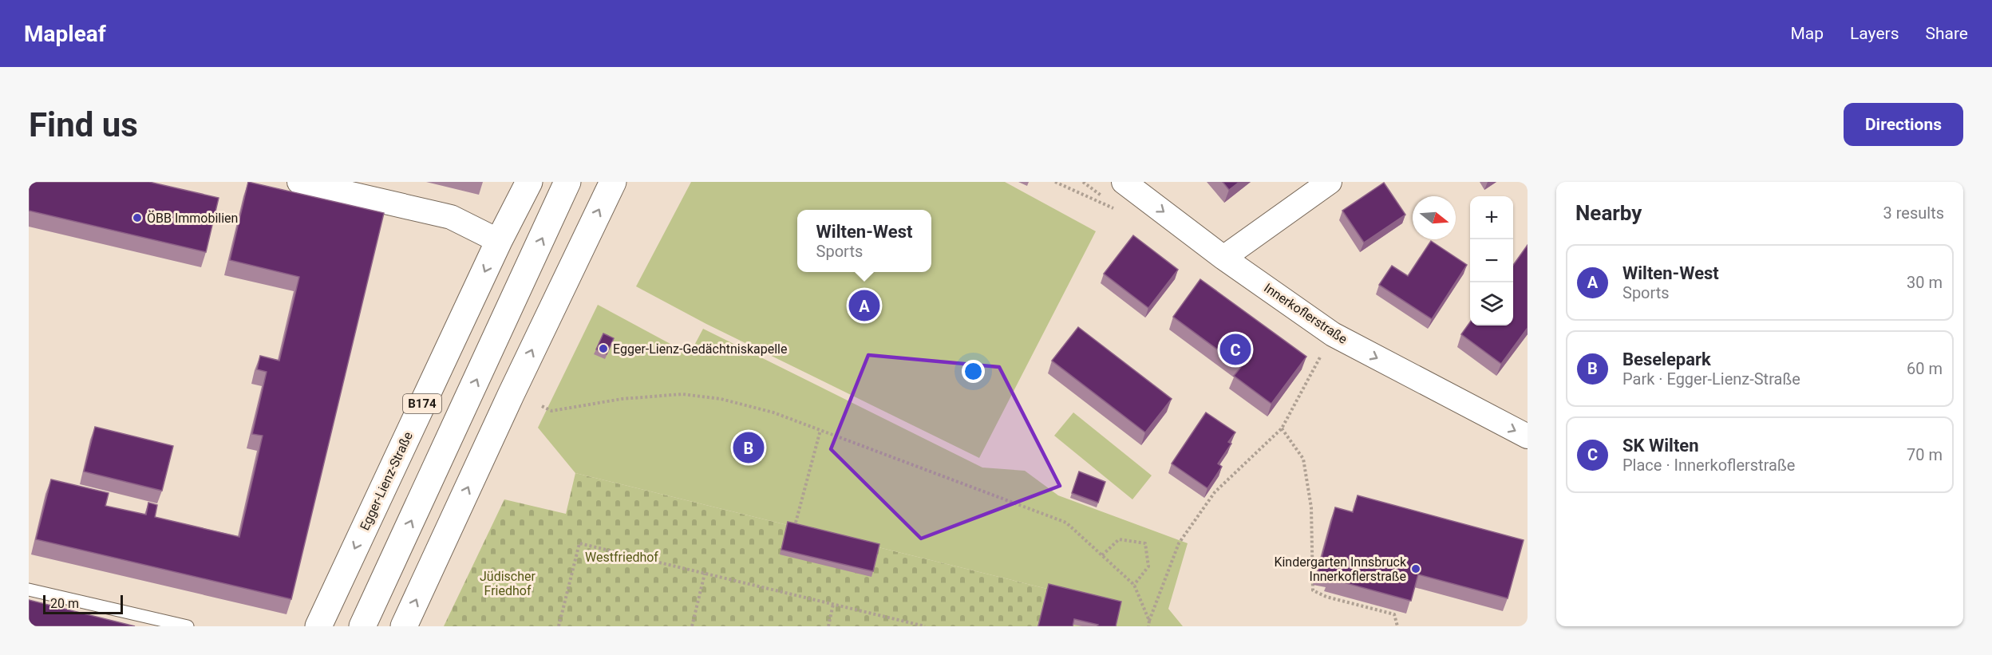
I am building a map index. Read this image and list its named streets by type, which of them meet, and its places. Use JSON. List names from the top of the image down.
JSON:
{
  "streets": {
    "main road": ["B174", "Egger-Lienz-Straße"],
    "street": ["Innerkoflerstraße"]
  },
  "one_way": ["Innerkoflerstraße"],
  "parks": ["Westfriedhof", "Jüdischer Friedhof"],
  "places": ["ÖBB Immobilien", "Egger-Lienz-Gedächtniskapelle", "Kindergarten Innsbruck Innerkoflerstraße"],
  "scale_bar": "20 m",
  "north": "right",
  "page": {
    "header": "Mapleaf",
    "nav": ["Map", "Layers", "Share"],
    "buttons": "Directions",
    "title": "Find us",
    "heading": ["Nearby", "3 results"],
    "map_buttons": ["+", "−"],
    "popup": ["Wilten-West", "Sports"],
    "list": [
      {
        "mark": "A",
        "name": "Wilten-West",
        "note": "Sports",
        "value": "30 m"
      },
      {
        "mark": "B",
        "name": "Beselepark",
        "note": "Park · Egger-Lienz-Straße",
        "value": "60 m"
      },
      {
        "mark": "C",
        "name": "SK Wilten",
        "note": "Place · Innerkoflerstraße",
        "value": "70 m"
      }
    ],
    "pins": ["A", "C", "B"],
    "scale": "20 m"
  }
}
